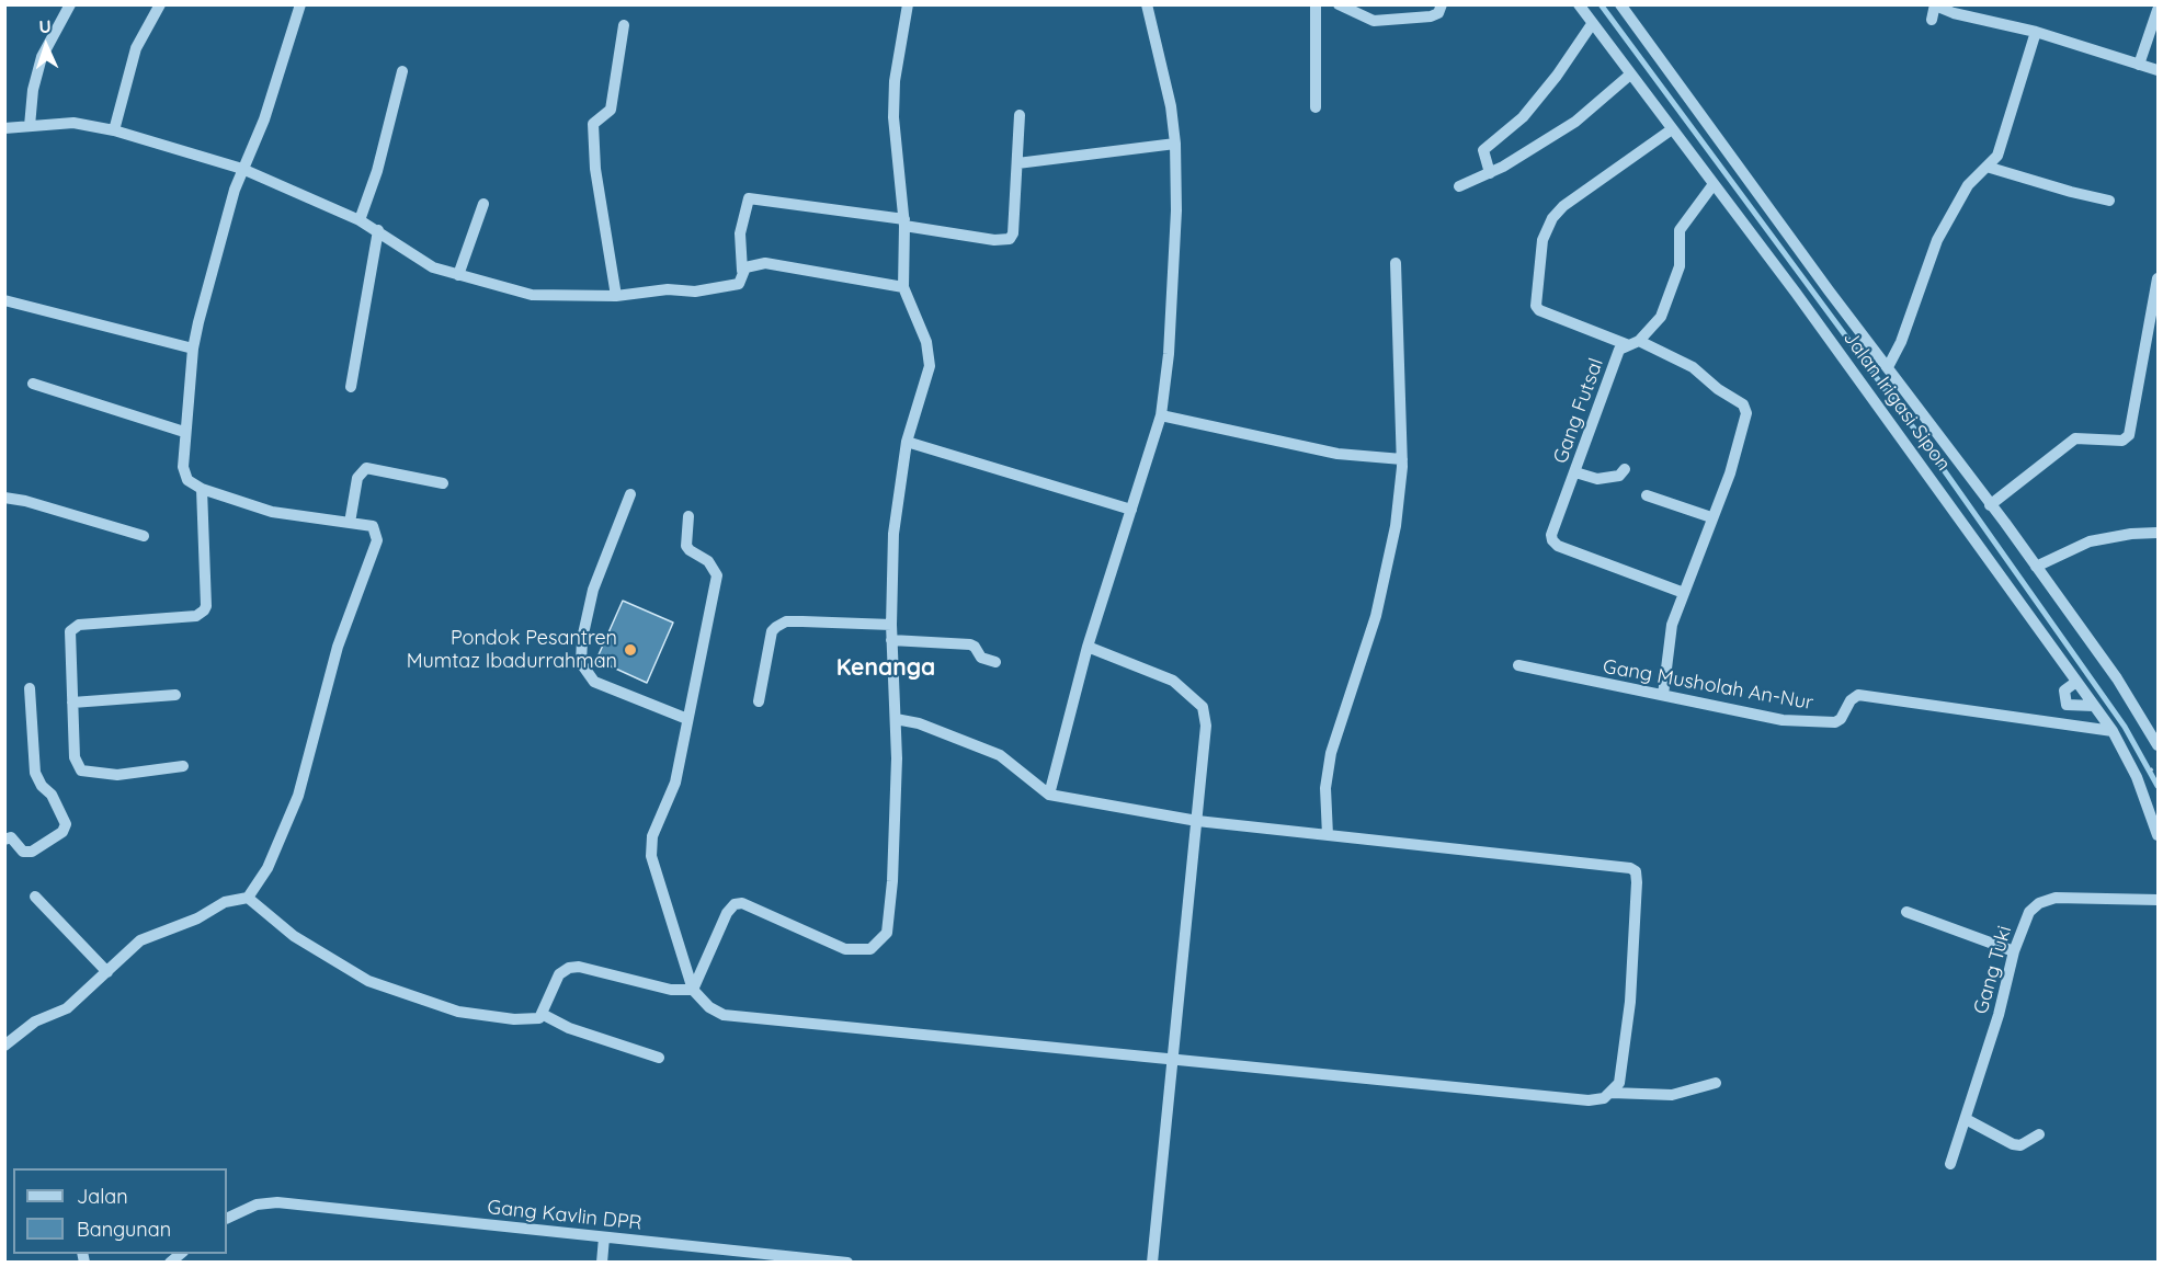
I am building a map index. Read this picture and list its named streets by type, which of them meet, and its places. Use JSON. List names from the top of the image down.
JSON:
{
  "streets": {
    "street": [
      "Jalan Irigasi Sipon",
      "Gang Futsal",
      "Gang Musholah An-Nur",
      "Gang Tuki",
      "Gang Kavlin DPR"
    ]
  },
  "crossings": [
    ["Jalan Irigasi Sipon", "Gang Musholah An-Nur"]
  ],
  "districts": ["Kenanga"],
  "places": ["Pondok Pesantren Mumtaz Ibadurrahman"],
  "legend": ["Jalan", "Bangunan"],
  "north": "top"
}
